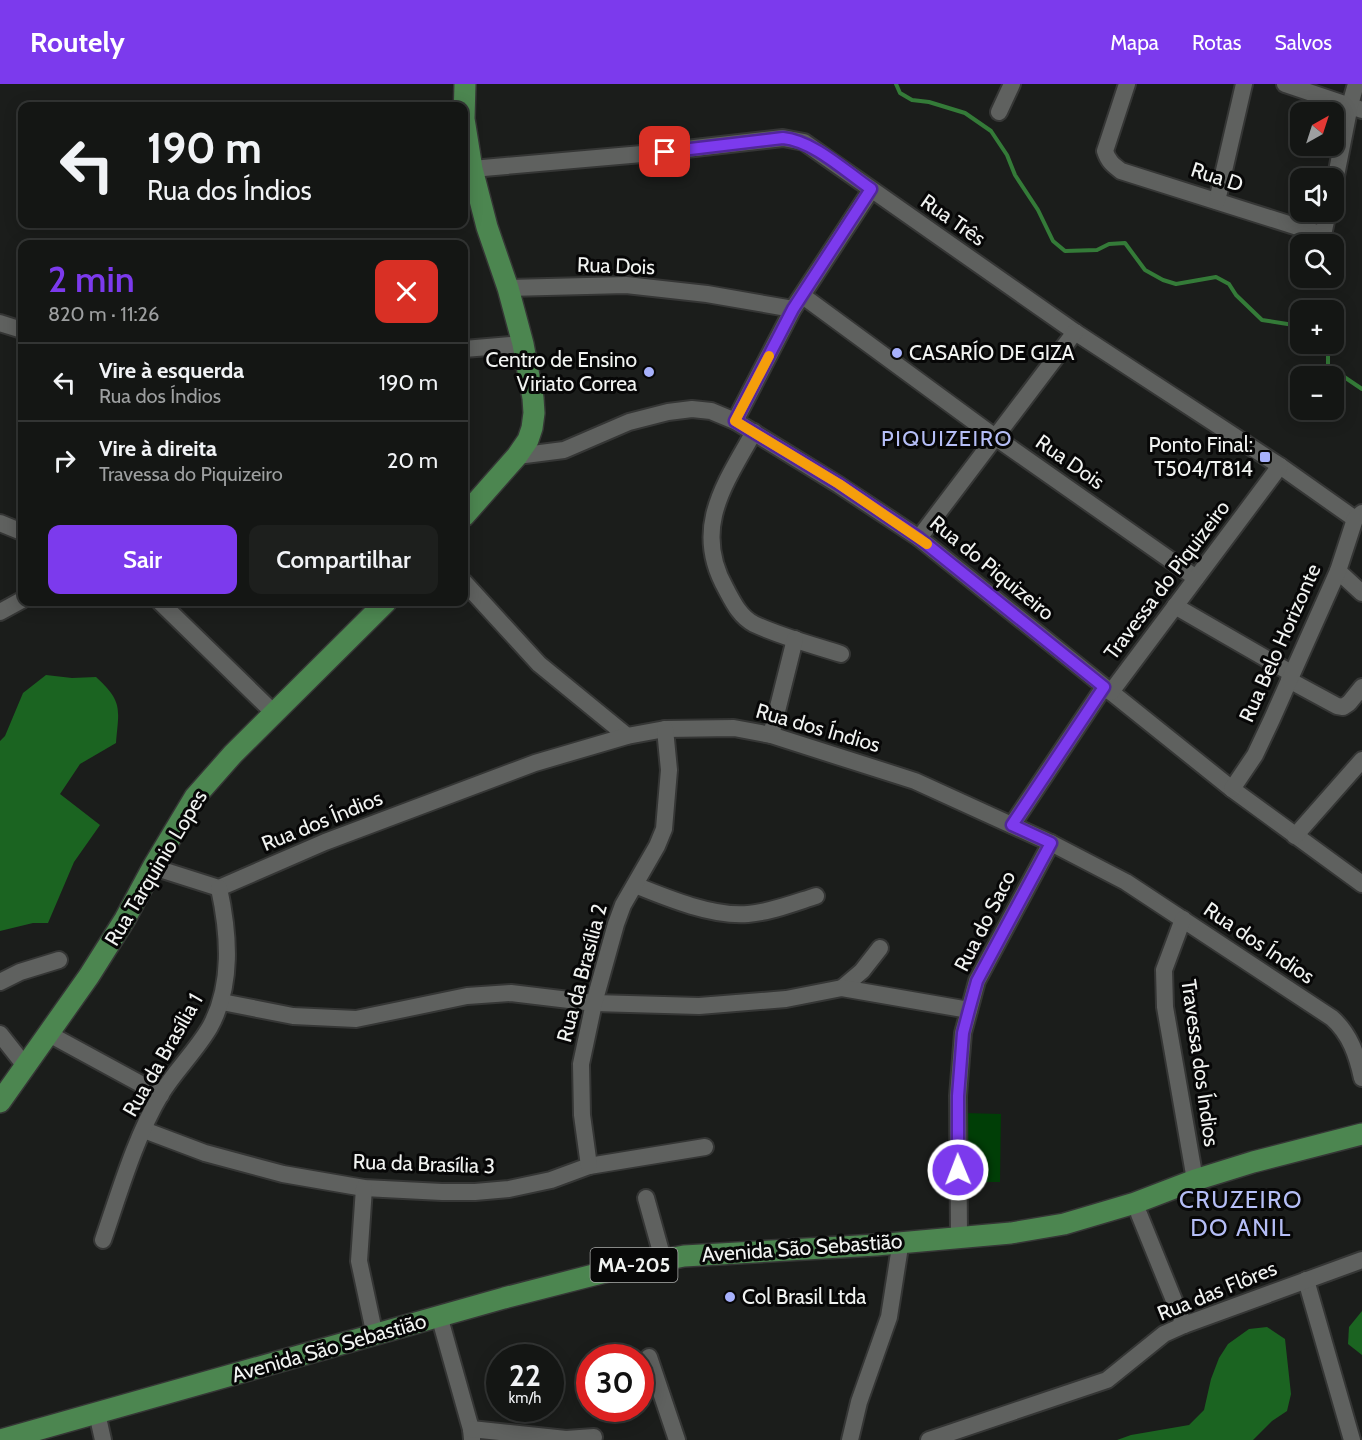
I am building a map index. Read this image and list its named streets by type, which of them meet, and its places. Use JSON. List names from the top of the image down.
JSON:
{
  "streets": {
    "main road": ["Rua Tarquinio Lopes", "Avenida São Sebastião", "MA-205"],
    "street": [
      "Rua D",
      "Rua Três",
      "Rua Dois",
      "Rua do Piquizeiro",
      "Travessa do Piquizeiro",
      "Rua Belo Horizonte",
      "Rua dos Índios",
      "Rua do Saco",
      "Rua da Brasília 2",
      "Rua da Brasília 1",
      "Travessa dos Índios",
      "Rua da Brasília 3",
      "Rua das Flôres"
    ]
  },
  "crossings": [
    ["Rua Três", "Travessa do Piquizeiro"],
    ["Rua Três", "Rua Belo Horizonte"],
    ["Rua Dois", "Travessa do Piquizeiro"],
    ["Rua do Piquizeiro", "Travessa do Piquizeiro"],
    ["Rua do Piquizeiro", "Rua Belo Horizonte"],
    ["Travessa do Piquizeiro", "Rua dos Índios"],
    ["Rua dos Índios", "Rua do Saco"],
    ["Rua dos Índios", "Rua da Brasília 2"],
    ["Rua dos Índios", "Rua da Brasília 1"],
    ["Rua dos Índios", "Travessa dos Índios"],
    ["Rua do Saco", "Avenida São Sebastião"],
    ["Rua da Brasília 2", "Rua da Brasília 3"],
    ["Rua da Brasília 1", "Rua da Brasília 3"],
    ["Travessa dos Índios", "Avenida São Sebastião"]
  ],
  "districts": ["PIQUIZEIRO", "CRUZEIRO DO ANIL"],
  "places": {
    "other": ["CASARÍO DE GIZA", "Centro de Ensino Viriato Correa", "Col Brasil Ltda"],
    "transit": ["Ponto Final: T504/T814"]
  },
  "north": "top right",
  "page": {
    "header": "Routely",
    "nav": ["Mapa", "Rotas", "Salvos"],
    "map_buttons": ["+", "−"],
    "turn": ["190 m", "Rua dos Índios"],
    "heading": ["2 min", "820 m · 11:26"],
    "list": [
      {
        "name": "Vire à esquerda",
        "note": "Rua dos Índios",
        "value": "190 m"
      },
      {
        "name": "Vire à direita",
        "note": "Travessa do Piquizeiro",
        "value": "20 m"
      }
    ],
    "buttons": ["Sair", "Compartilhar"],
    "speed": "22 km/h",
    "limit": "30"
  }
}
